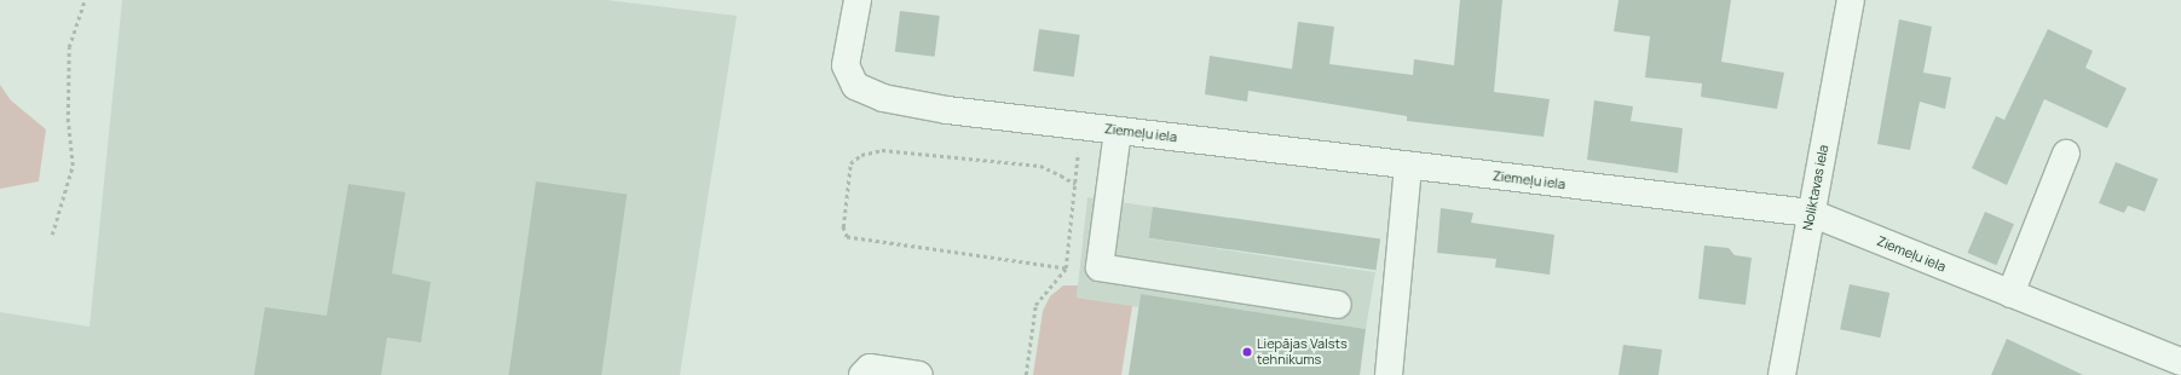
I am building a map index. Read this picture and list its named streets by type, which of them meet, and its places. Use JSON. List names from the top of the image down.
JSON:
{
  "streets": {
    "street": ["Ziemeļu iela", "Noliktavas iela"]
  },
  "crossings": [
    ["Ziemeļu iela", "Noliktavas iela"]
  ],
  "places": ["Liepājas Valsts tehnikums"]
}
